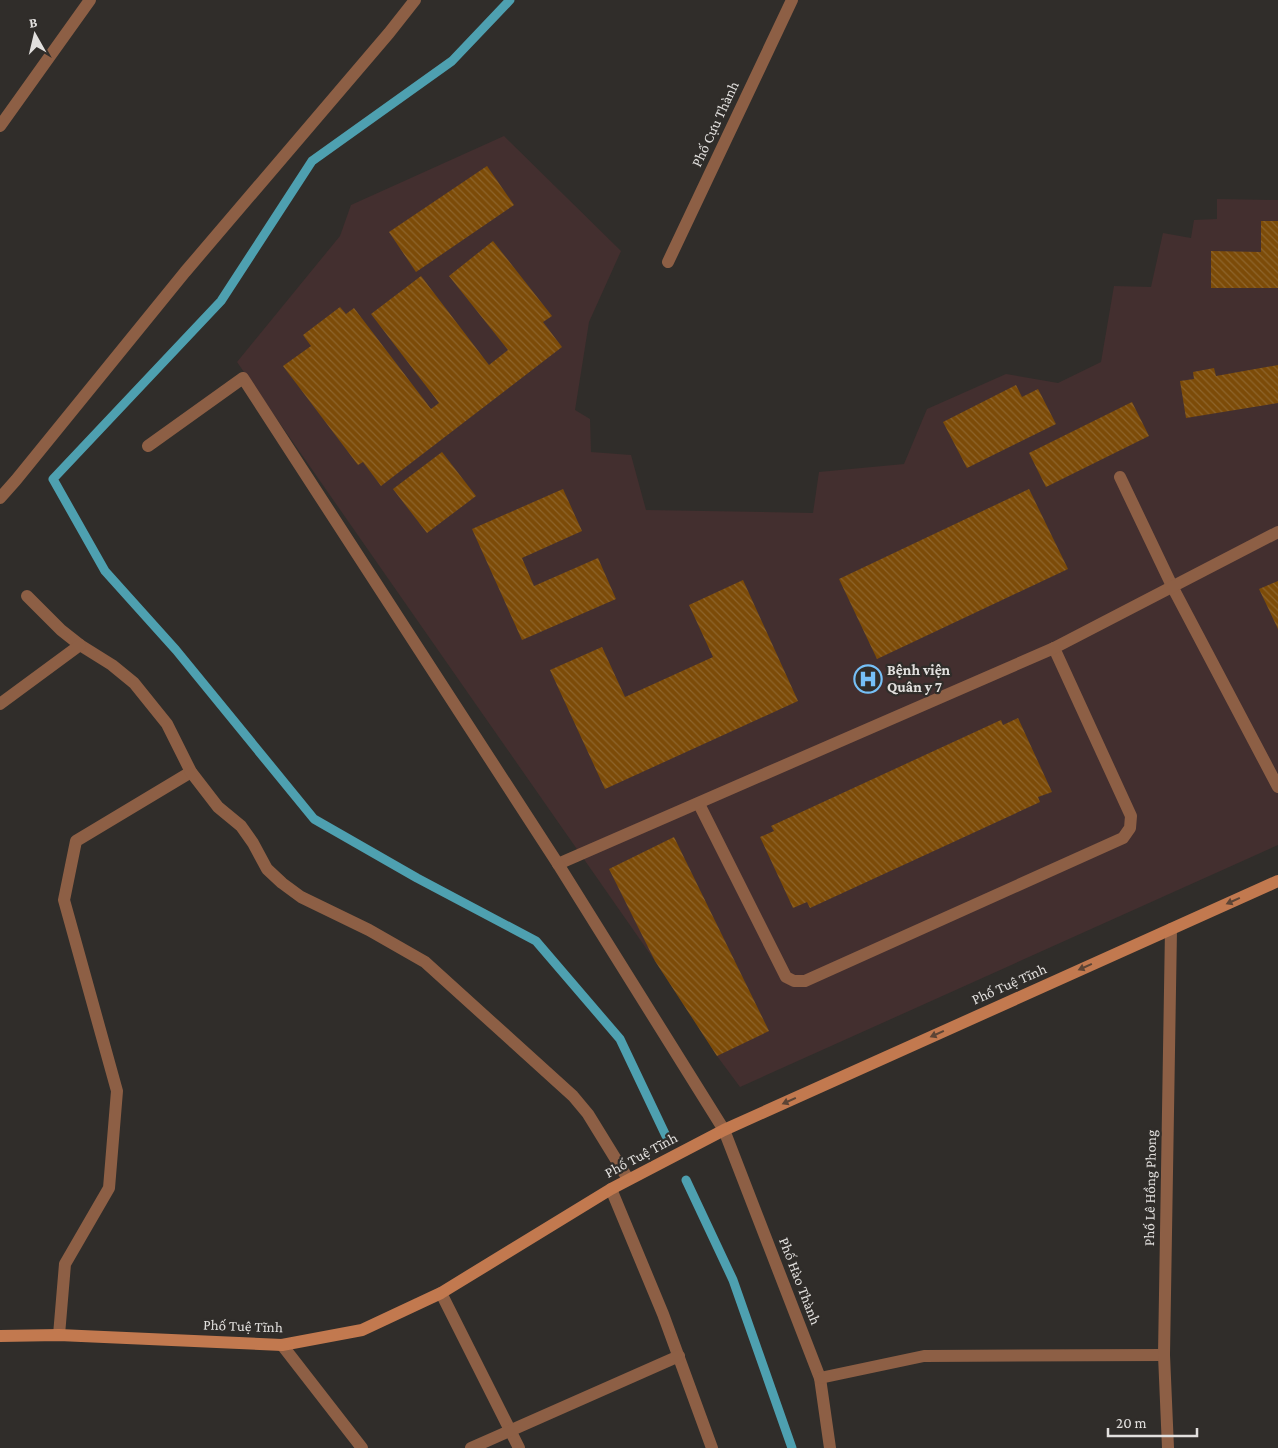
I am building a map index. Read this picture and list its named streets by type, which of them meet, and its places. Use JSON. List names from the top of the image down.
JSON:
{
  "streets": {
    "street": [
      "Phố Cựu Thành",
      "Phố Tuệ Tĩnh",
      "Phố Lê Hồng Phong",
      "Phố Hào Thành"
    ]
  },
  "crossings": [
    ["Phố Tuệ Tĩnh", "Phố Lê Hồng Phong"],
    ["Phố Tuệ Tĩnh", "Phố Hào Thành"]
  ],
  "one_way": ["Phố Tuệ Tĩnh"],
  "places": {
    "hospital": ["Bệnh viện Quân y 7"]
  },
  "scale_bar": "20 m",
  "north": "top"
}
